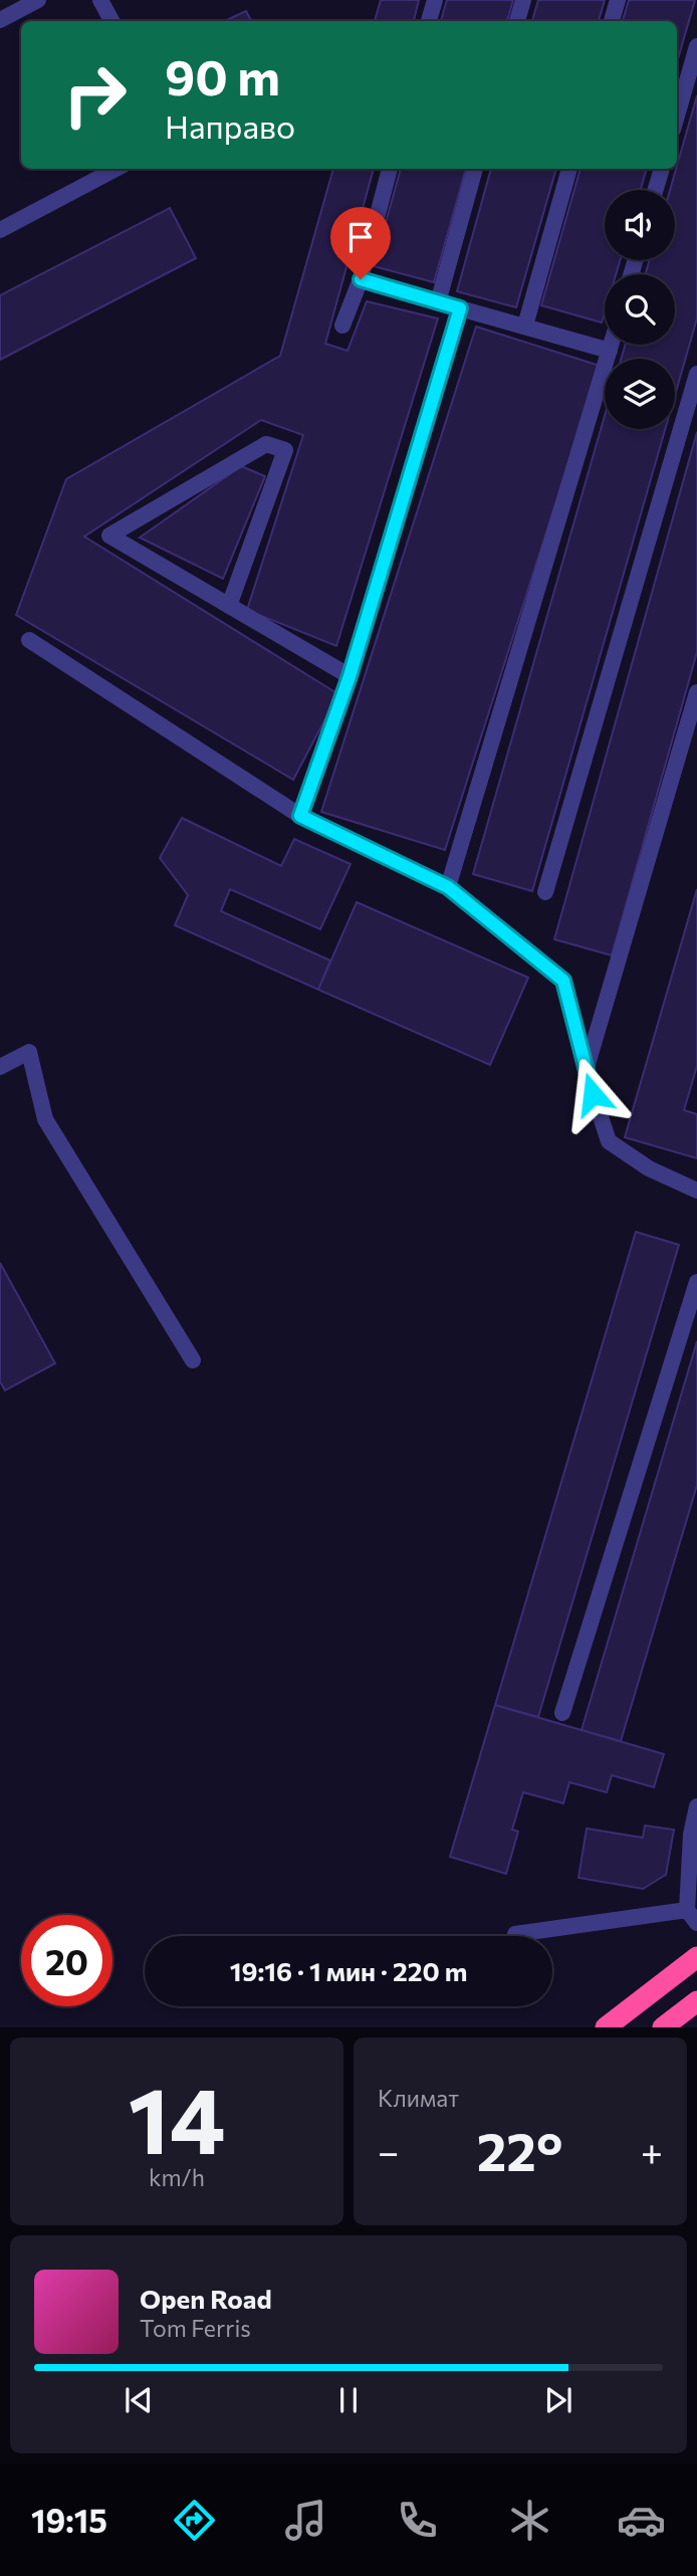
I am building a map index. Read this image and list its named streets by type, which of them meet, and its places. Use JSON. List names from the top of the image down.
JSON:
{
  "page": {
    "turn": ["90 m", "Направо"],
    "limit": "20",
    "trip": "19:16 · 1 мин · 220 m",
    "tile": [
      ["14", "km/h"],
      "Климат"
    ],
    "heat": ["−", "22°", "+"],
    "song": ["Open Road", "Tom Ferris"],
    "tabs": "19:15"
  }
}
